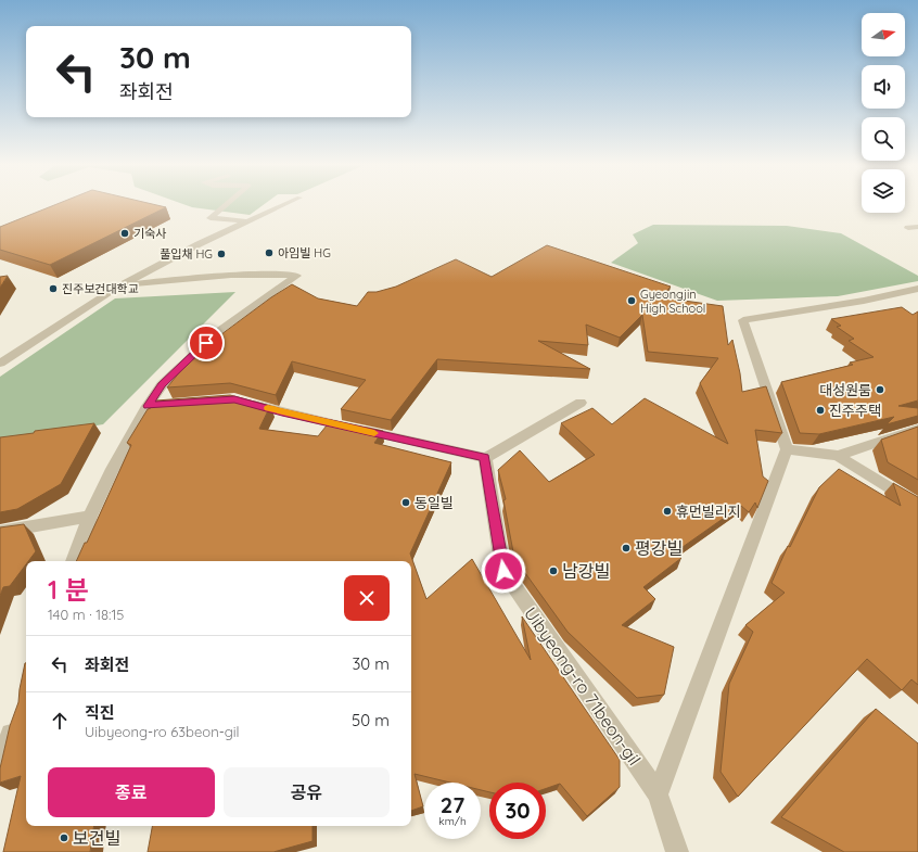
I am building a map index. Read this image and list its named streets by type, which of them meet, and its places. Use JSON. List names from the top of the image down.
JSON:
{
  "streets": {
    "street": ["Uibyeong-ro 71beon-gil"]
  },
  "places": [
    "기숙사",
    "아임빌 HG",
    "풀입채 HG",
    "진주보건대학교",
    "Gyeongjin High School",
    "대성원룸",
    "진주주택",
    "동일빌",
    "휴먼빌리지",
    "평강빌",
    "남강빌",
    "보건빌"
  ],
  "north": "right",
  "page": {
    "turn": ["30 m", "좌회전"],
    "heading": ["1 분", "140 m · 18:15"],
    "list": [
      {
        "name": "좌회전",
        "value": "30 m"
      },
      {
        "name": "직진",
        "note": "Uibyeong-ro 63beon-gil",
        "value": "50 m"
      }
    ],
    "buttons": ["종료", "공유"],
    "speed": "27 km/h",
    "limit": "30"
  }
}
